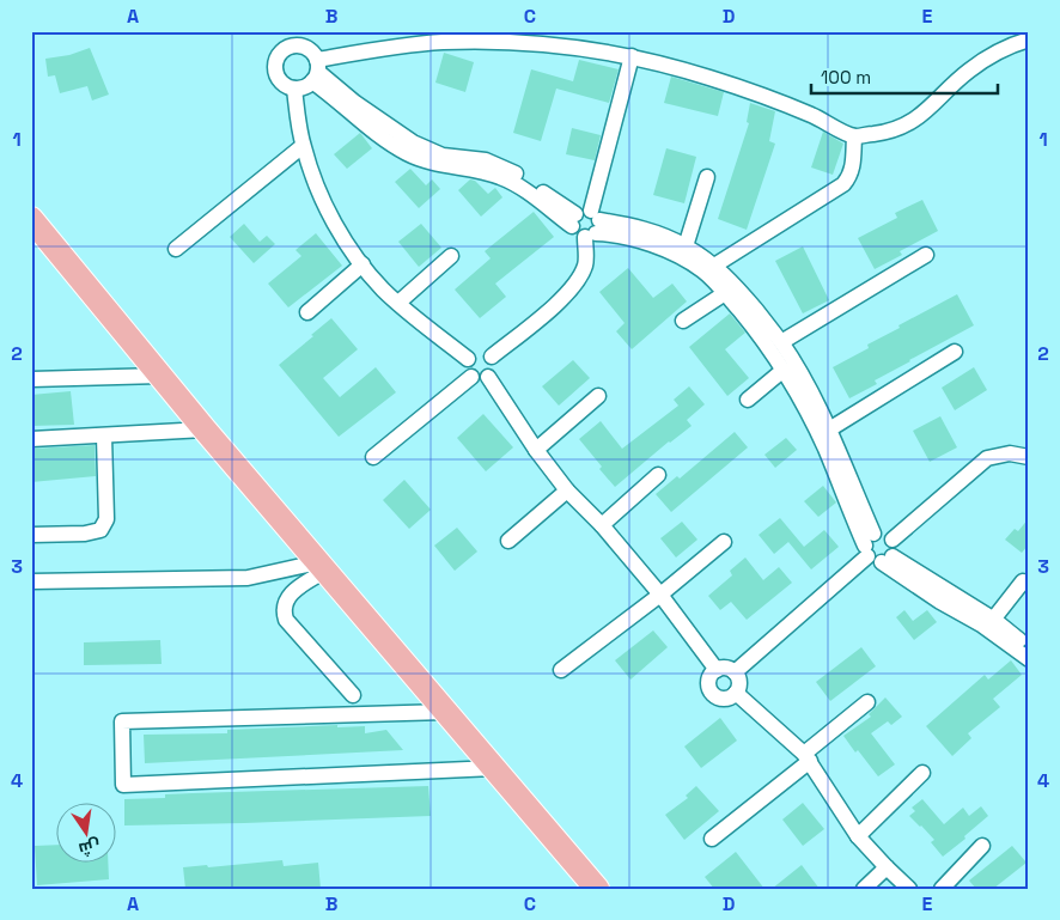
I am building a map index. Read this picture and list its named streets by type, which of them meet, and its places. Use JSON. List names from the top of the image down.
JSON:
{
  "scale_bar": "100 m",
  "north": "bottom",
  "grid": {
    "columns": [
      "A",
      "B",
      "C",
      "D",
      "E"
    ],
    "rows": [
      "1",
      "2",
      "3",
      "4"
    ]
  }
}
